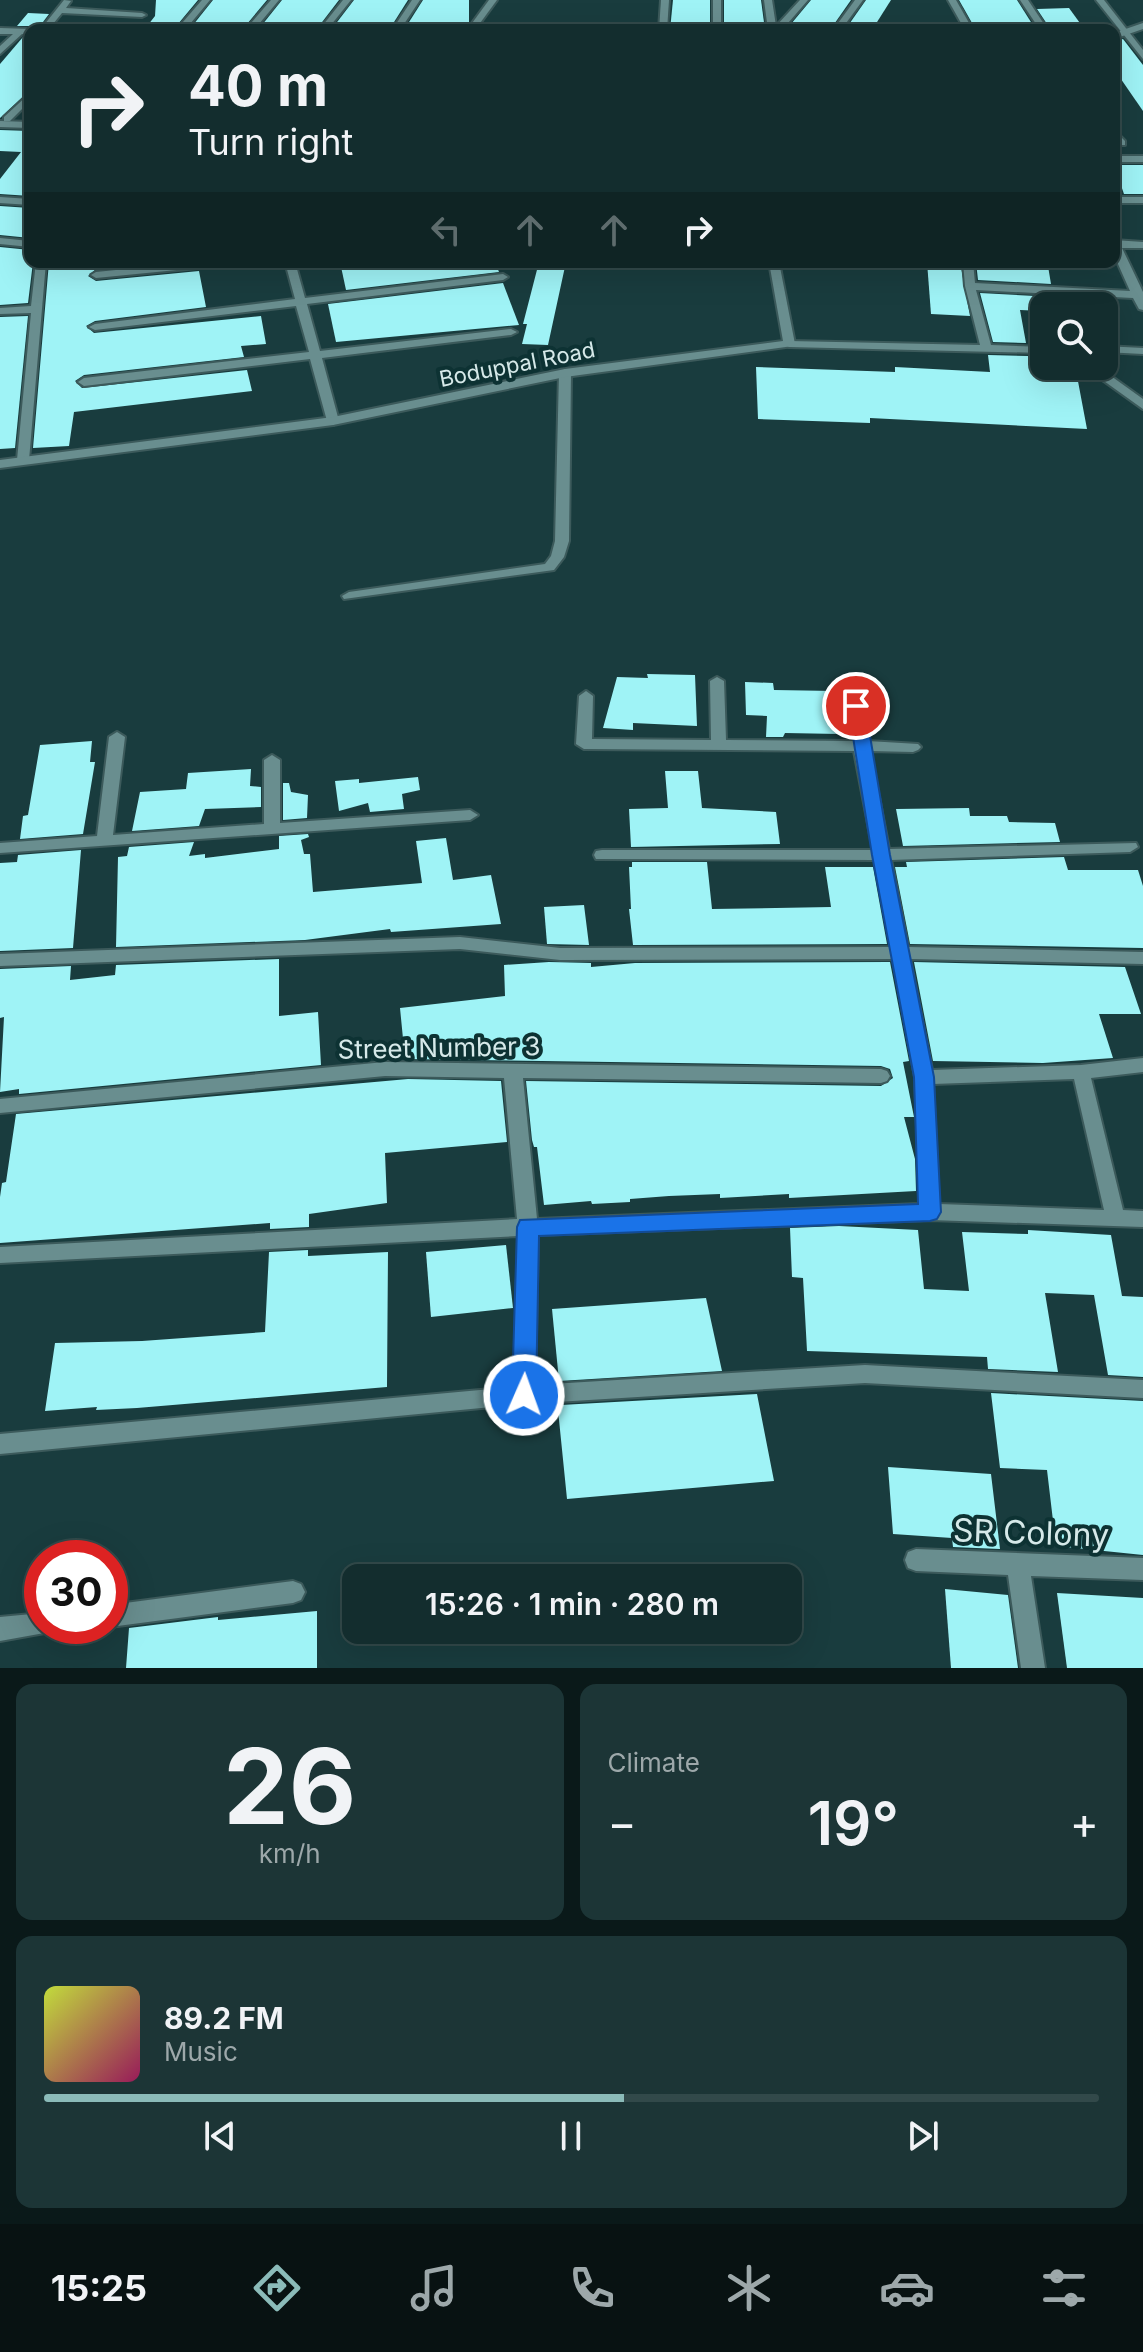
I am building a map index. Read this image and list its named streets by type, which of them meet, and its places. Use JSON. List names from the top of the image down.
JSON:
{
  "streets": {
    "street": ["Boduppal Road", "Street Number 3", "SR Colony"]
  },
  "page": {
    "turn": ["40 m", "Turn right"],
    "limit": "30",
    "trip": "15:26 · 1 min · 280 m",
    "tile": [
      ["26", "km/h"],
      "Climate"
    ],
    "heat": ["−", "19°", "+"],
    "song": ["89.2 FM", "Music"],
    "tabs": "15:25"
  }
}
